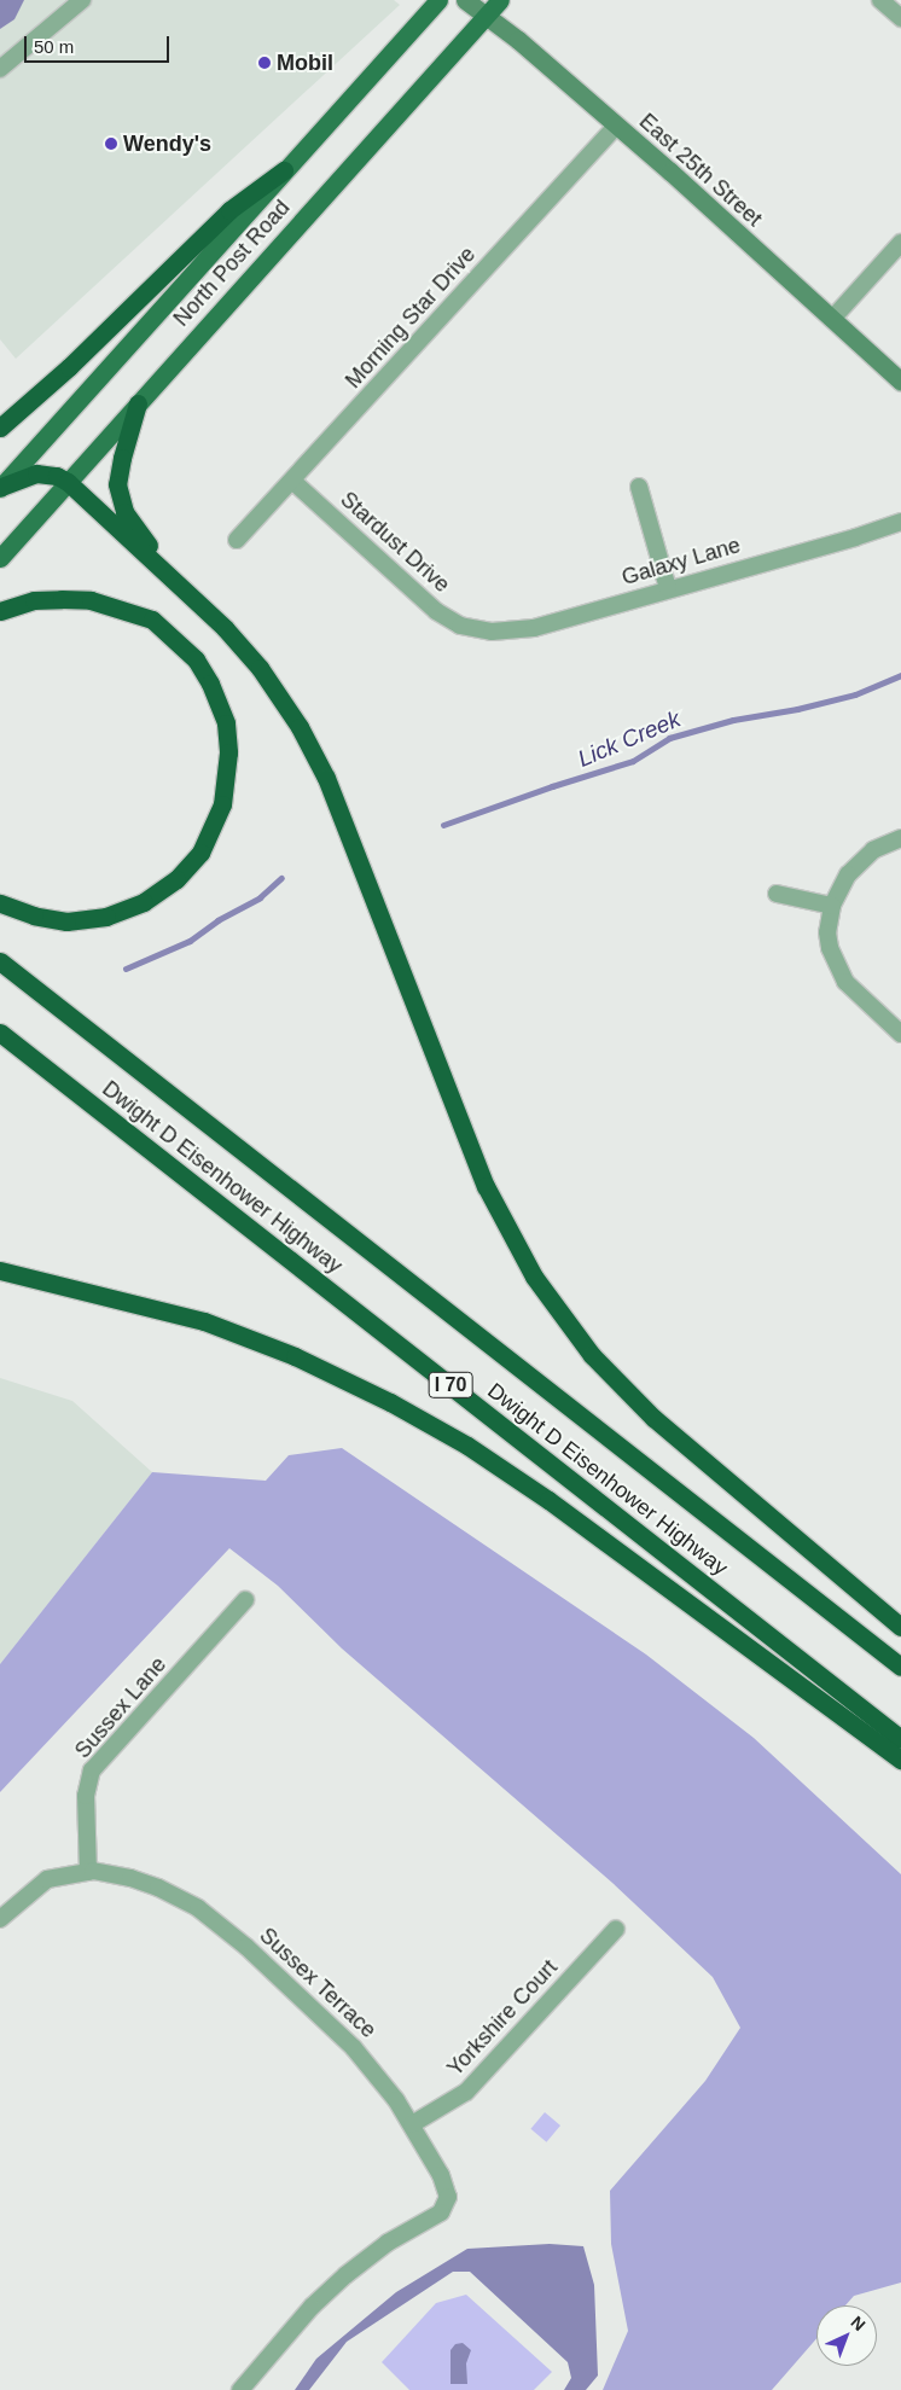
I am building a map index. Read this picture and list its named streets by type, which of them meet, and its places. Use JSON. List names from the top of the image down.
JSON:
{
  "streets": {
    "highway": ["Dwight D Eisenhower Highway", "I 70"],
    "main road": ["North Post Road"],
    "street": [
      "East 25th Street",
      "Morning Star Drive",
      "Stardust Drive",
      "Galaxy Lane",
      "Sussex Lane",
      "Sussex Terrace",
      "Yorkshire Court"
    ]
  },
  "crossings": [
    ["East 25th Street", "North Post Road"],
    ["East 25th Street", "Morning Star Drive"],
    ["Morning Star Drive", "Stardust Drive"],
    ["Stardust Drive", "Galaxy Lane"],
    ["Sussex Lane", "Sussex Terrace"],
    ["Sussex Terrace", "Yorkshire Court"]
  ],
  "water": ["Lick Creek"],
  "places": ["Mobil", "Wendy's"],
  "scale_bar": "50 m",
  "north": "top right"
}
